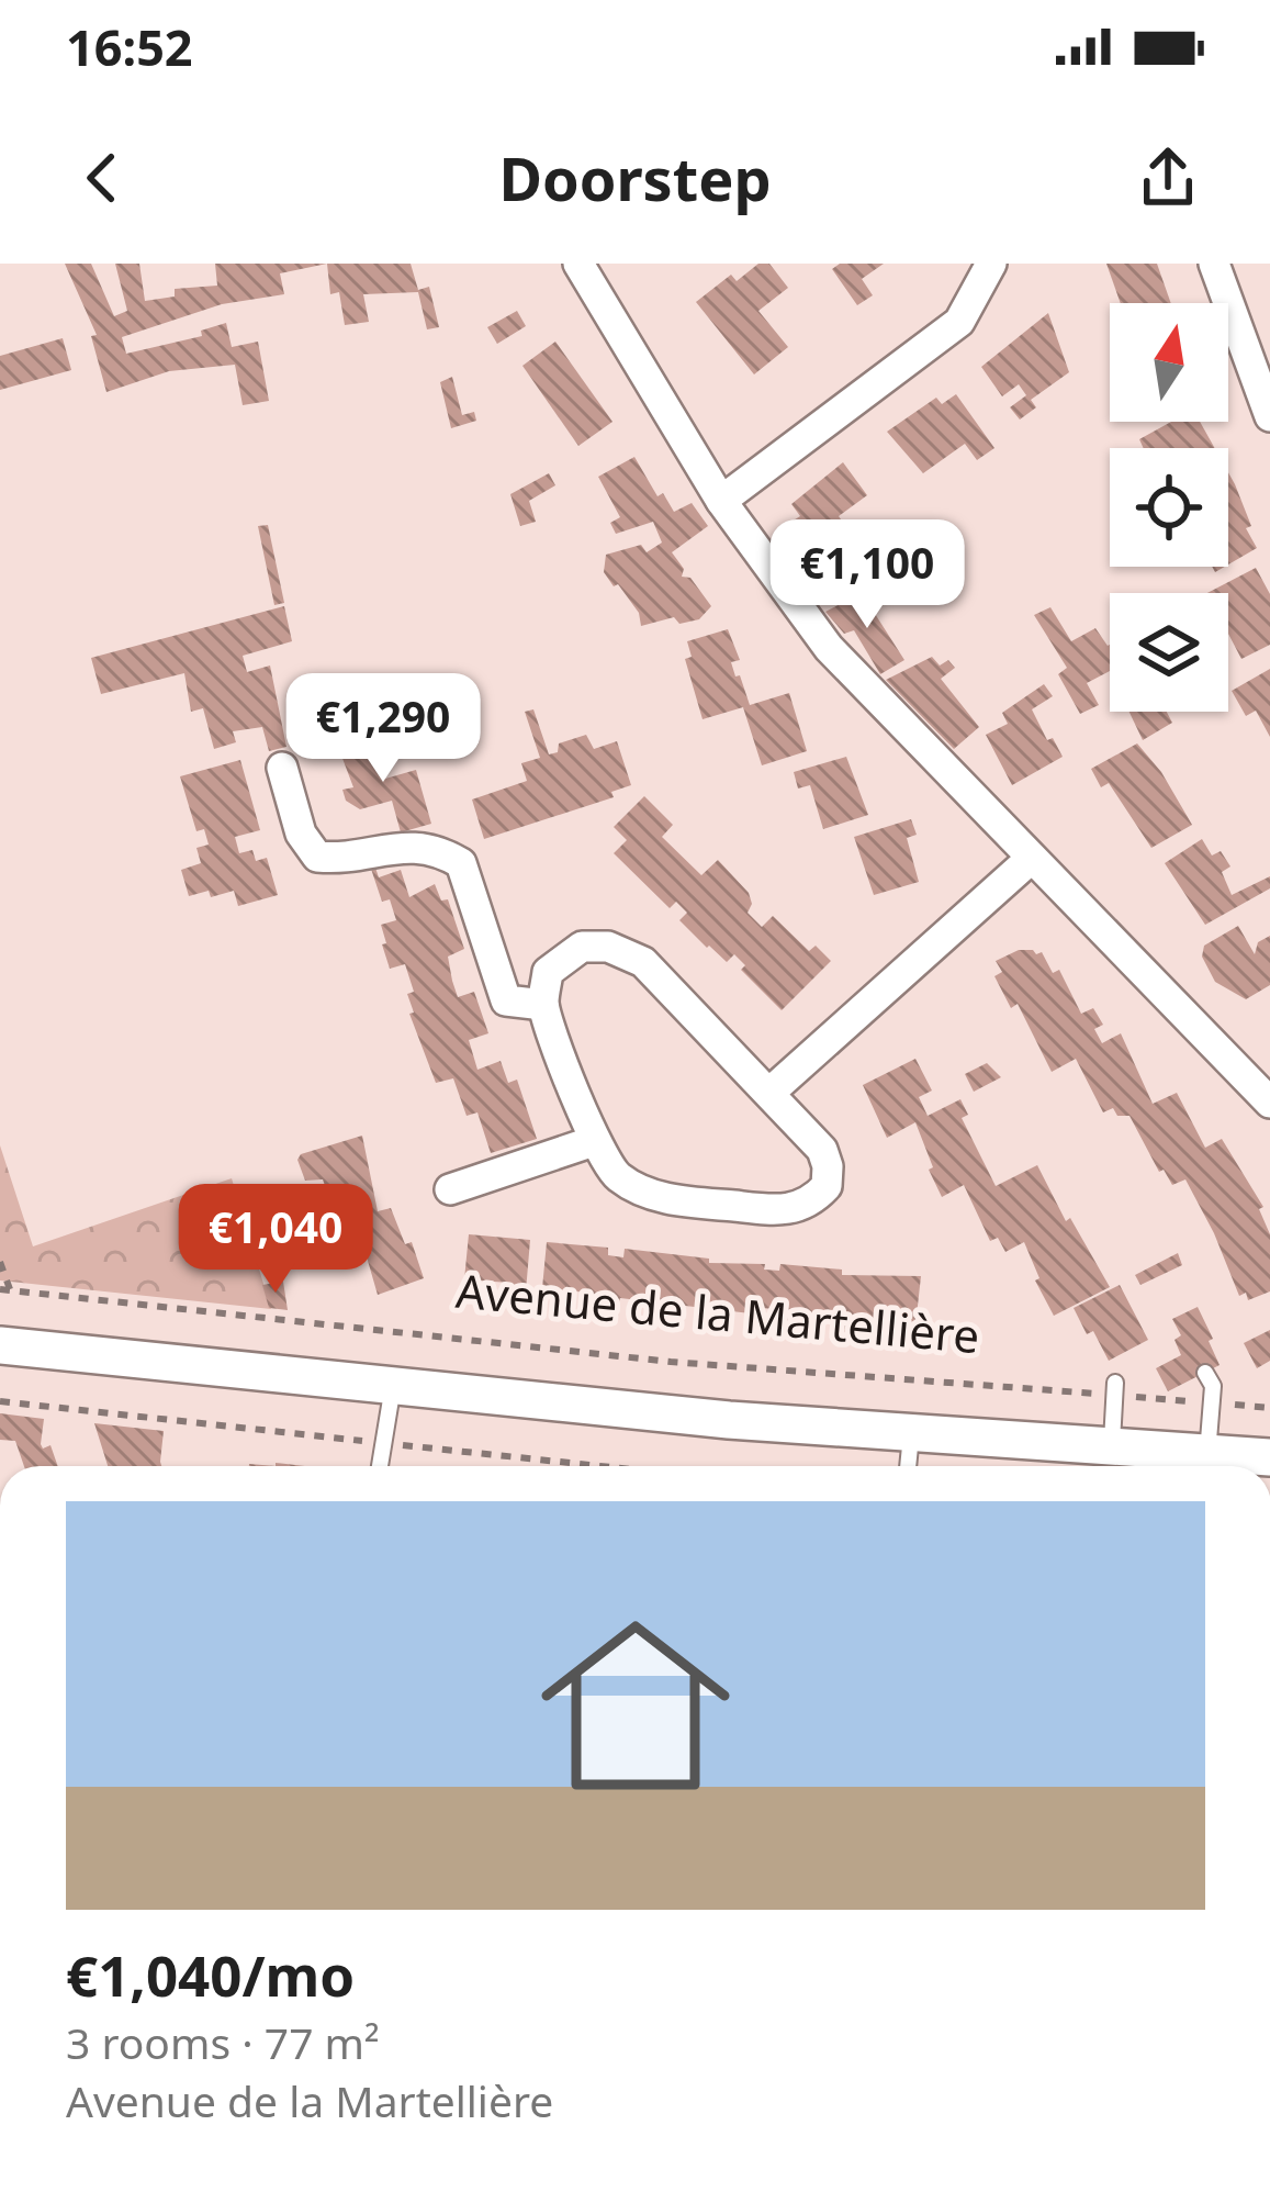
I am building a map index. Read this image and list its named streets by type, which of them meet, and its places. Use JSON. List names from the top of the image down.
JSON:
{
  "streets": {
    "path": ["Avenue de la Martellière"]
  },
  "north": "top",
  "page": {
    "status": "16:52",
    "header": "Doorstep",
    "price": ["€1,100", "€1,290", "€1,040"],
    "list": [
      {
        "name": "€1,040/mo",
        "note": "3 rooms · 77 m² · Avenue de la Martellière"
      }
    ]
  }
}
